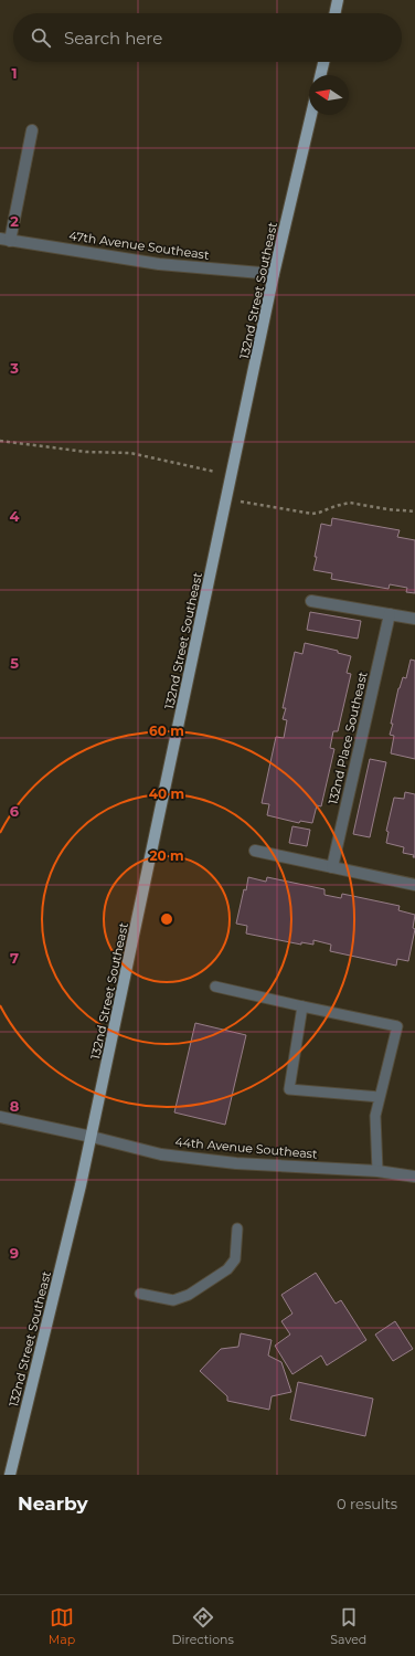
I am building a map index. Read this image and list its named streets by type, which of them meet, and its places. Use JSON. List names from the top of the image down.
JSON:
{
  "streets": {
    "main road": ["132nd Street Southeast"],
    "street": ["47th Avenue Southeast", "132nd Place Southeast", "44th Avenue Southeast"]
  },
  "crossings": [
    ["47th Avenue Southeast", "132nd Street Southeast"],
    ["132nd Street Southeast", "44th Avenue Southeast"]
  ],
  "north": "left",
  "page": {
    "search": "Search here",
    "heading": ["Nearby", "0 results"],
    "nav": ["Map", "Directions", "Saved"]
  },
  "grid": {
    "rows": [
      "1",
      "2",
      "3",
      "4",
      "5",
      "6",
      "7",
      "8",
      "9"
    ]
  },
  "rings": ["60 m", "40 m", "20 m"]
}
